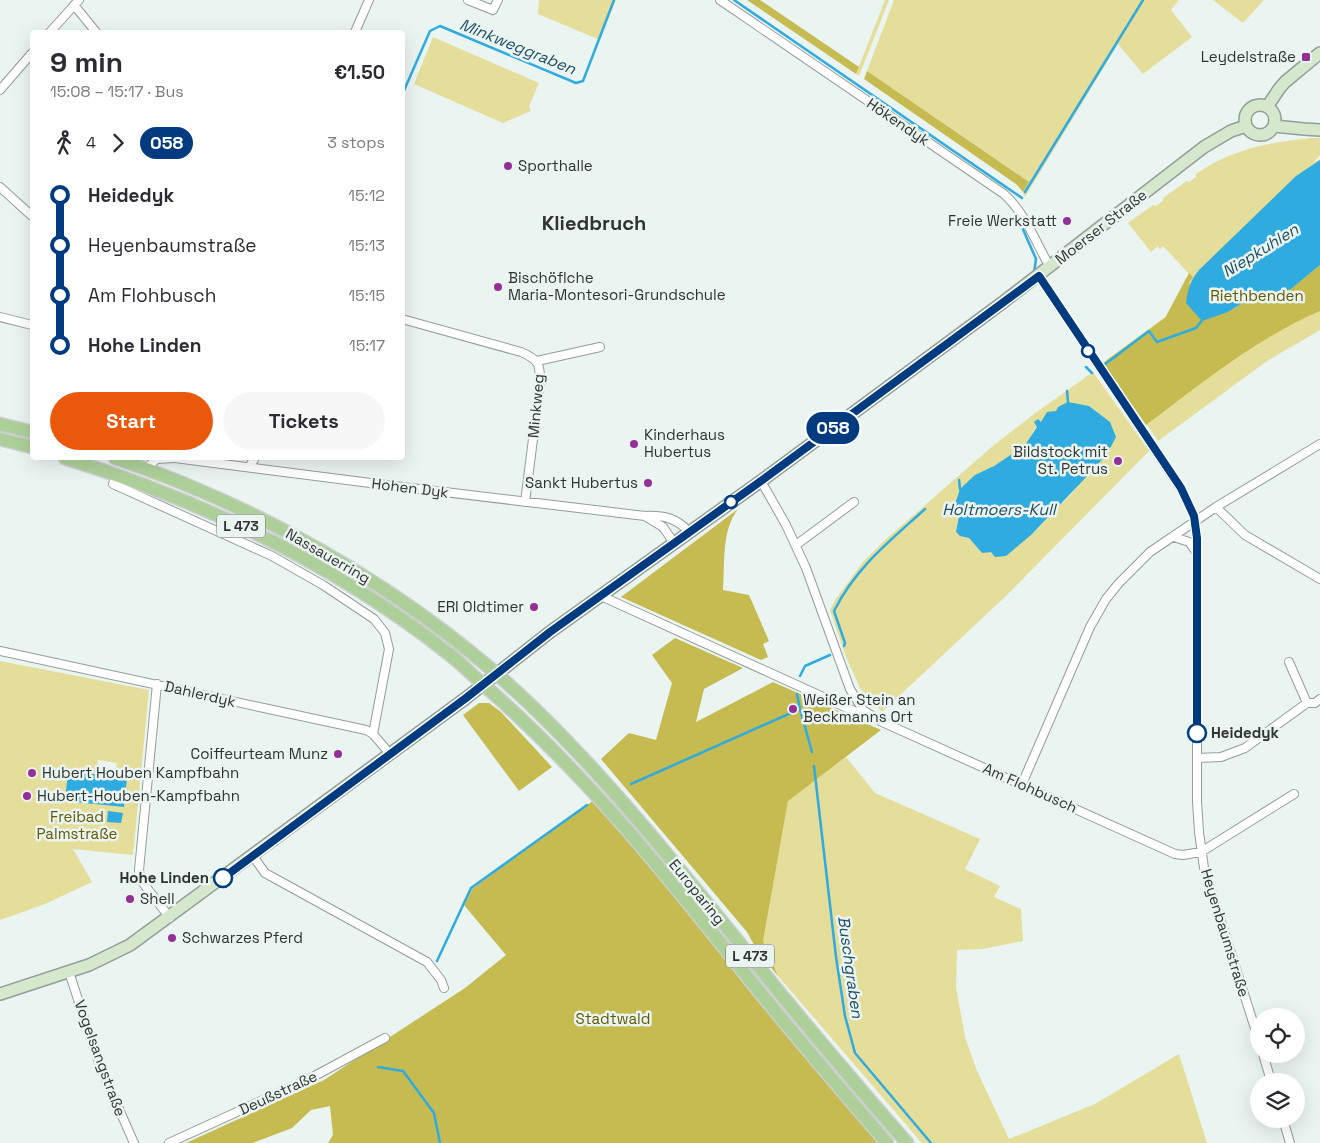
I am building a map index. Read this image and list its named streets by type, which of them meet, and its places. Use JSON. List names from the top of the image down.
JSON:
{
  "streets": {
    "main road": [
      "Moerser Straße",
      "L 473",
      "Nassauerring",
      "Europaring"
    ],
    "street": [
      "Hökendyk",
      "Minkweg",
      "Hohen Dyk",
      "Dahlerdyk",
      "Am Flohbusch",
      "Heyenbaumstraße",
      "Vogelsangstraße",
      "Deußstraße"
    ]
  },
  "crossings": [
    ["Hökendyk", "Moerser Straße"],
    ["Moerser Straße", "Hohen Dyk"],
    ["Moerser Straße", "Nassauerring"],
    ["Moerser Straße", "Am Flohbusch"],
    ["Moerser Straße", "Europaring"],
    ["Moerser Straße", "Heyenbaumstraße"],
    ["Moerser Straße", "Vogelsangstraße"],
    ["Minkweg", "Hohen Dyk"],
    ["Hohen Dyk", "Nassauerring"],
    ["Nassauerring", "Dahlerdyk"],
    ["Nassauerring", "Europaring"],
    ["Am Flohbusch", "Heyenbaumstraße"]
  ],
  "districts": ["Kliedbruch"],
  "water": [
    "Minkweggraben",
    "Niepkuhlen",
    "Holtmoers-Kull",
    "Buschgraben"
  ],
  "parks": ["Riethbenden", "Freibad Palmstraße", "Stadtwald"],
  "places": {
    "transit": ["Leydelstraße"],
    "other": [
      "Sporthalle",
      "Freie Werkstatt",
      "Bischöflche Maria-Montesori-Grundschule",
      "Kinderhaus Hubertus",
      "Bildstock mit St. Petrus",
      "Sankt Hubertus",
      "ERI Oldtimer",
      "Weißer Stein an Beckmanns Ort",
      "Heidedyk",
      "Coiffeurteam Munz",
      "Hubert Houben Kampfbahn",
      "Hubert-Houben-Kampfbahn",
      "Hohe Linden",
      "Shell",
      "Schwarzes Pferd"
    ]
  },
  "lines": ["bus line 058"],
  "page": {
    "on_map": "058",
    "heading": ["9 min", "15:08 – 15:17 · Bus", "€1.50"],
    "legs": ["4", "058", "3 stops"],
    "list": [
      {
        "name": "Heidedyk",
        "value": "15:12"
      },
      {
        "name": "Heyenbaumstraße",
        "value": "15:13"
      },
      {
        "name": "Am Flohbusch",
        "value": "15:15"
      },
      {
        "name": "Hohe Linden",
        "value": "15:17"
      }
    ],
    "buttons": ["Start", "Tickets"]
  }
}
